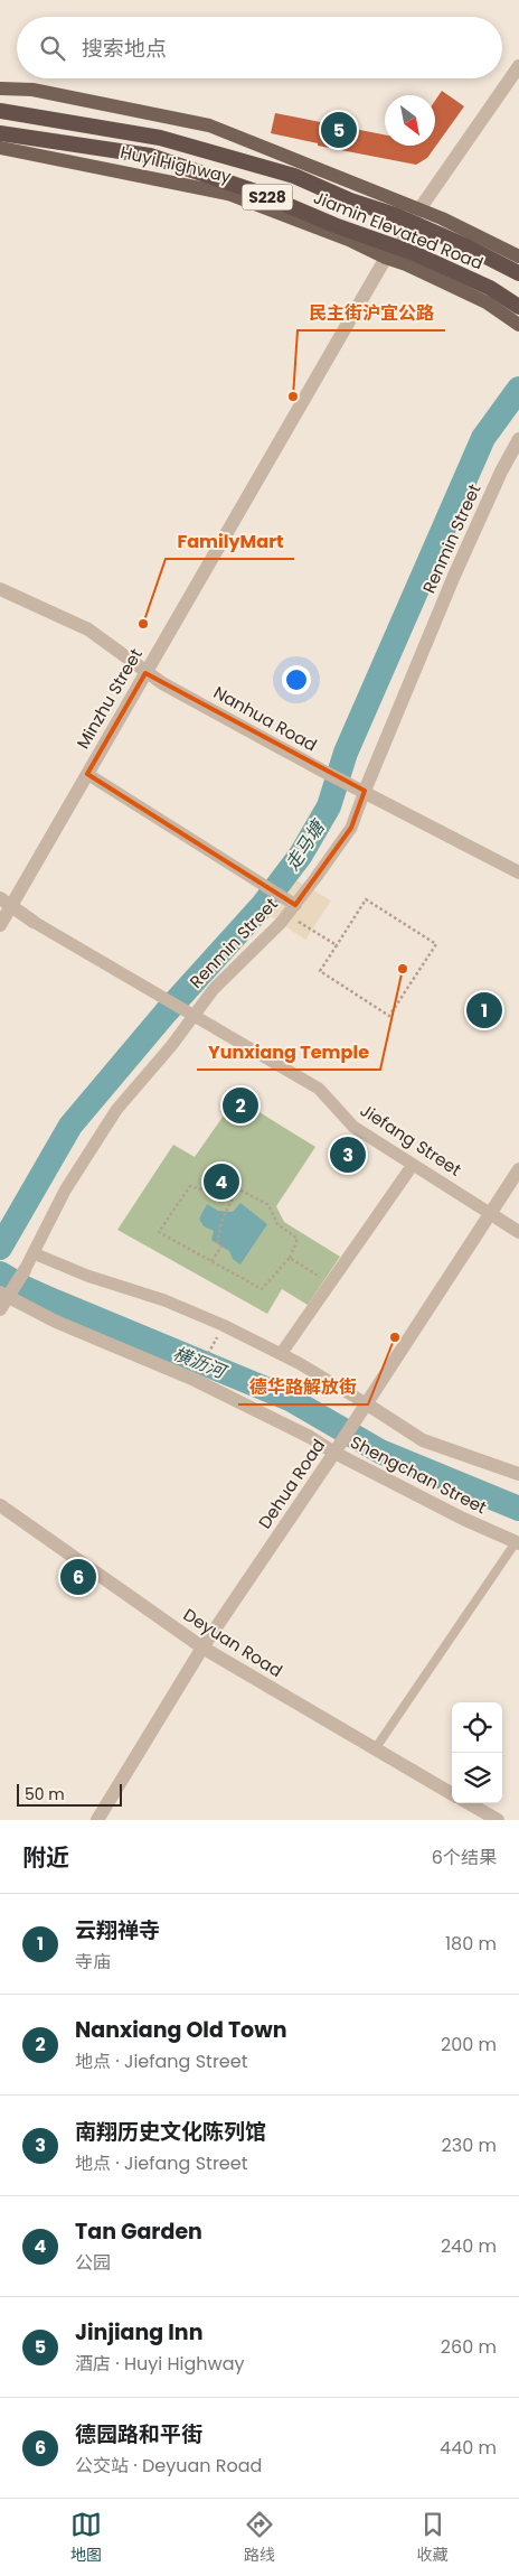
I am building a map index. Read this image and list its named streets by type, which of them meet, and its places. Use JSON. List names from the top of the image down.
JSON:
{
  "streets": {
    "highway": ["S228", "Jiamin Elevated Road"],
    "main road": ["Huyi Highway"],
    "street": [
      "Renmin Street",
      "Minzhu Street",
      "Nanhua Road",
      "Jiefang Street",
      "Shengchan Street",
      "Dehua Road",
      "Deyuan Road"
    ]
  },
  "crossings": [
    ["Huyi Highway", "Minzhu Street"],
    ["Renmin Street", "Nanhua Road"],
    ["Renmin Street", "Jiefang Street"],
    ["Renmin Street", "Shengchan Street"],
    ["Minzhu Street", "Nanhua Road"],
    ["Minzhu Street", "Jiefang Street"],
    ["Jiefang Street", "Dehua Road"],
    ["Shengchan Street", "Dehua Road"],
    ["Dehua Road", "Deyuan Road"]
  ],
  "water": ["走马塘", "横沥河"],
  "places": [
    "民主街沪宜公路",
    "FamilyMart",
    "Yunxiang Temple",
    "德华路解放街"
  ],
  "scale_bar": "50 m",
  "north": "bottom right",
  "page": {
    "search": "搜索地点",
    "pins": [
      "5",
      "1",
      "2",
      "3",
      "4",
      "6"
    ],
    "scale": "50 m",
    "heading": ["附近", "6个结果"],
    "list": [
      {
        "mark": "1",
        "name": "云翔禅寺",
        "note": "寺庙",
        "value": "180 m"
      },
      {
        "mark": "2",
        "name": "Nanxiang Old Town",
        "note": "地点 · Jiefang Street",
        "value": "200 m"
      },
      {
        "mark": "3",
        "name": "南翔历史文化陈列馆",
        "note": "地点 · Jiefang Street",
        "value": "230 m"
      },
      {
        "mark": "4",
        "name": "Tan Garden",
        "note": "公园",
        "value": "240 m"
      },
      {
        "mark": "5",
        "name": "Jinjiang Inn",
        "note": "酒店 · Huyi Highway",
        "value": "260 m"
      },
      {
        "mark": "6",
        "name": "德园路和平街",
        "note": "公交站 · Deyuan Road",
        "value": "440 m"
      }
    ],
    "nav": ["地图", "路线", "收藏"]
  }
}
